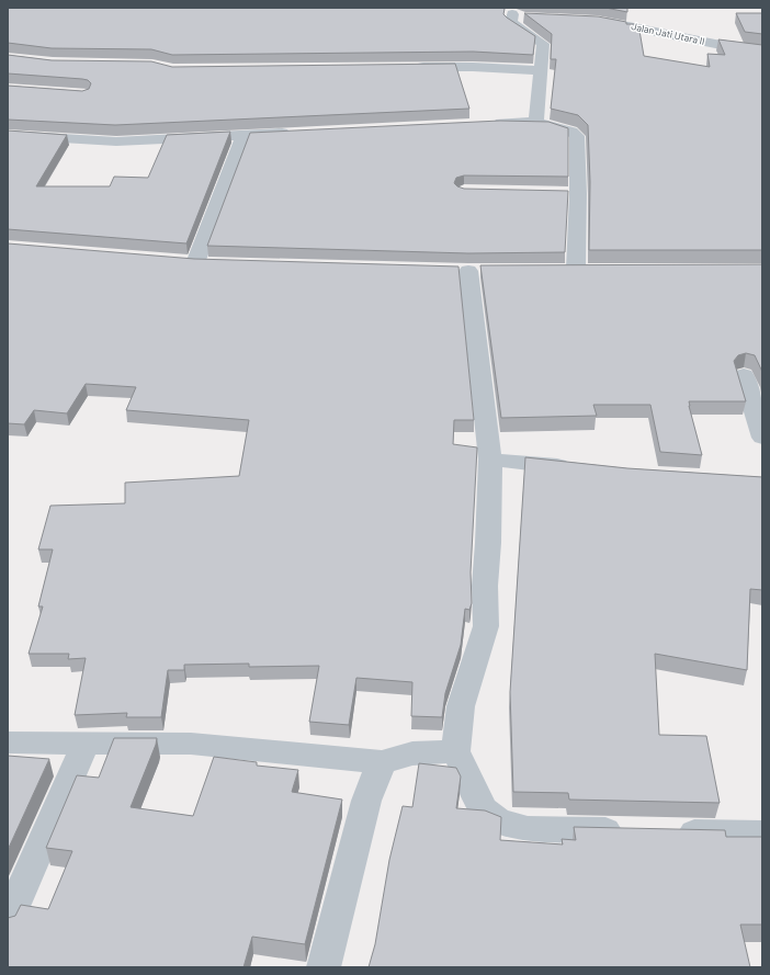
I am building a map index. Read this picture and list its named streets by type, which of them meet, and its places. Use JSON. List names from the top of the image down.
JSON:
{
  "streets": {
    "street": ["Jalan Jati Utara II"]
  }
}
